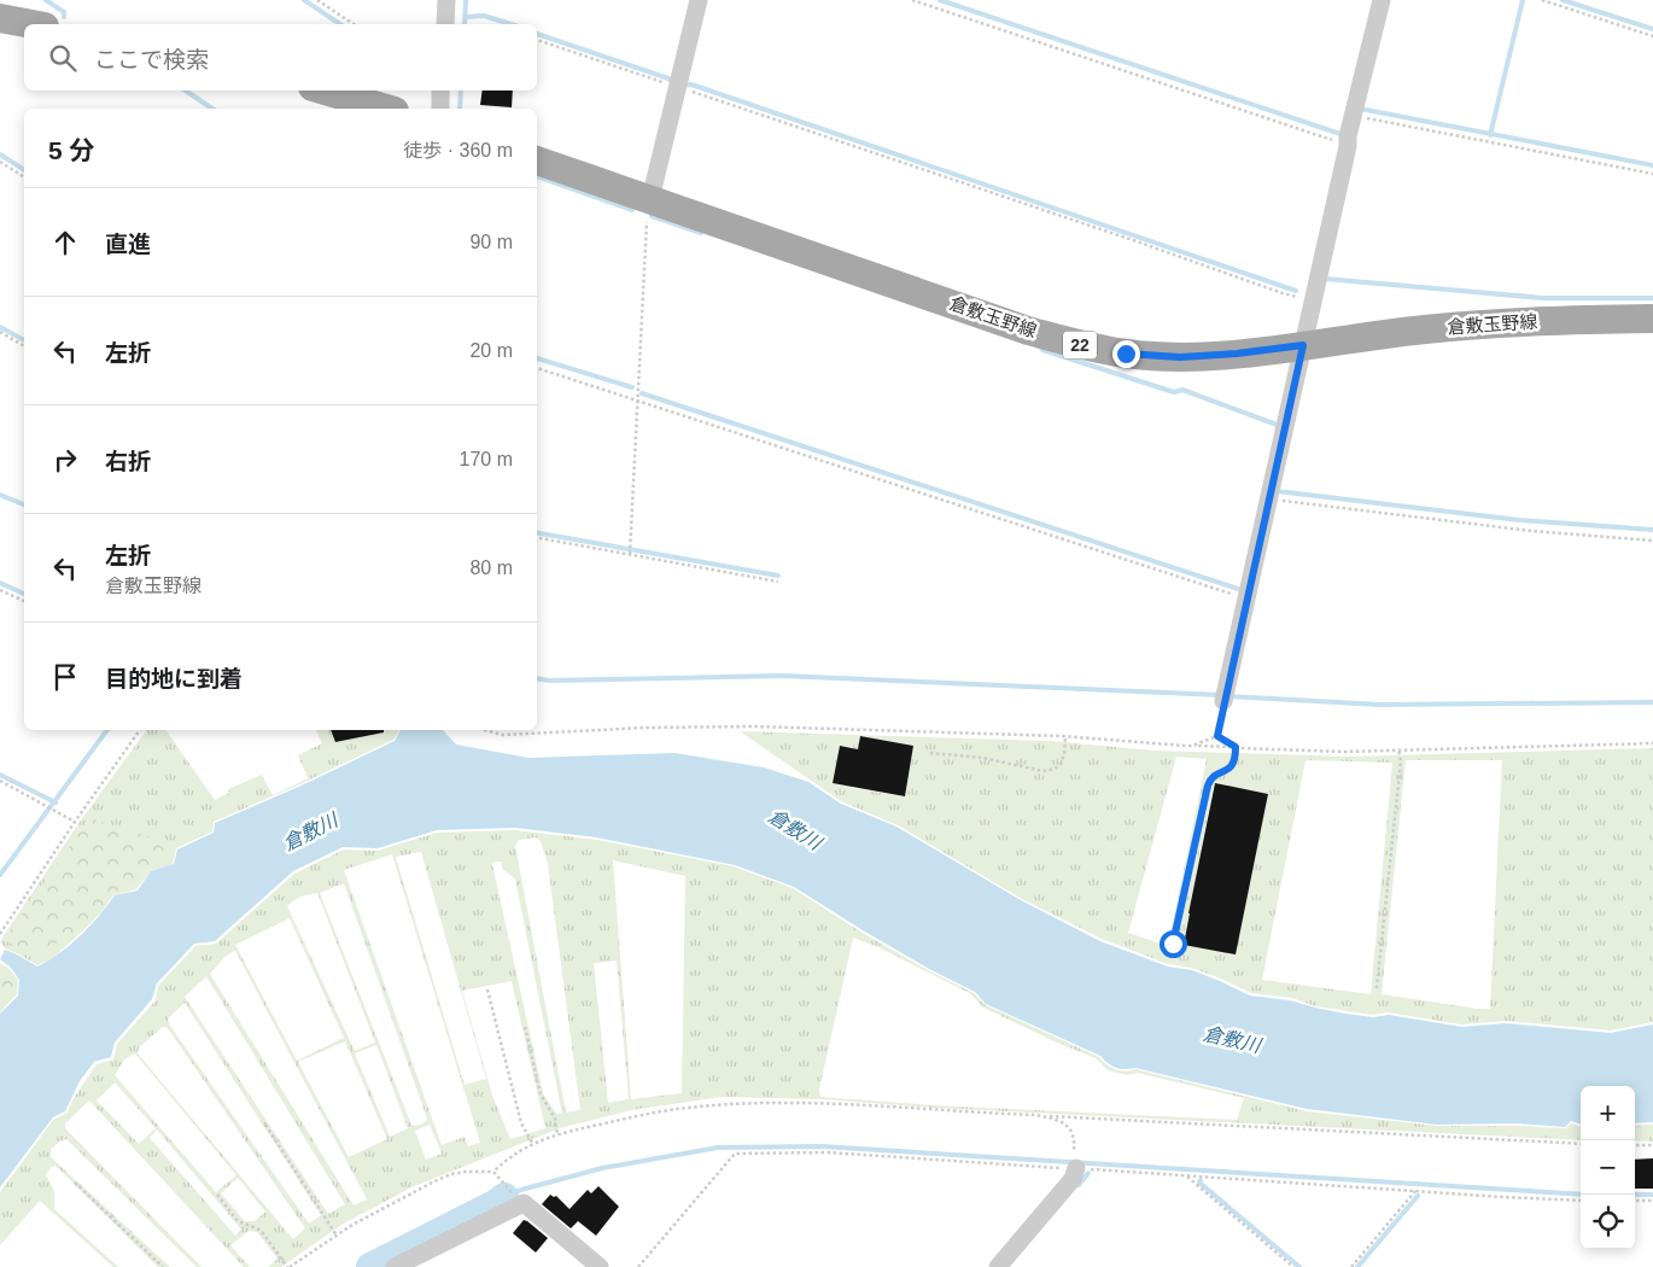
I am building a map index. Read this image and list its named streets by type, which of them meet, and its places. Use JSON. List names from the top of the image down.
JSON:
{
  "streets": {
    "main road": ["倉敷玉野線", "22"]
  },
  "water": ["倉敷川"],
  "page": {
    "search": "ここで検索",
    "heading": ["5 分", "徒歩 · 360 m"],
    "list": [
      ["直進", "90 m"],
      ["左折", "20 m"],
      ["右折", "170 m"],
      ["左折", "倉敷玉野線", "80 m"],
      "目的地に到着"
    ],
    "map_buttons": ["+", "−"]
  }
}
